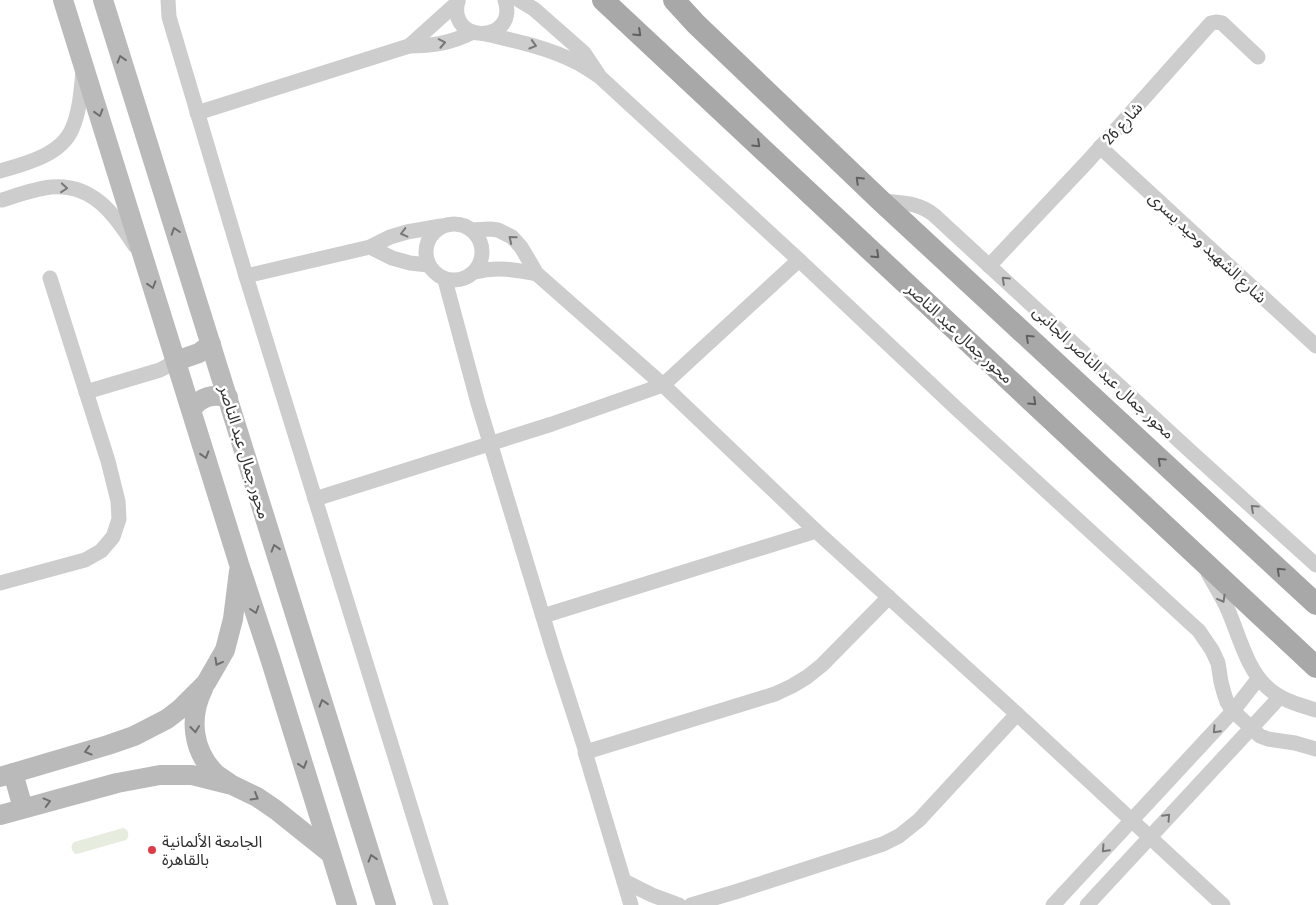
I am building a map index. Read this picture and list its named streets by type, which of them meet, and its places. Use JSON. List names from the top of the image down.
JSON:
{
  "streets": {
    "main road": ["محور جمال عبد الناصر"],
    "street": ["شارع 26", "شارع الشهيد وحيد يسرى", "محور جمال عبد الناصر الجانبى"]
  },
  "crossings": [
    ["شارع 26", "شارع الشهيد وحيد يسرى"],
    ["شارع 26", "محور جمال عبد الناصر الجانبى"]
  ],
  "places": ["الجامعة الألمانية بالقاهرة"]
}
